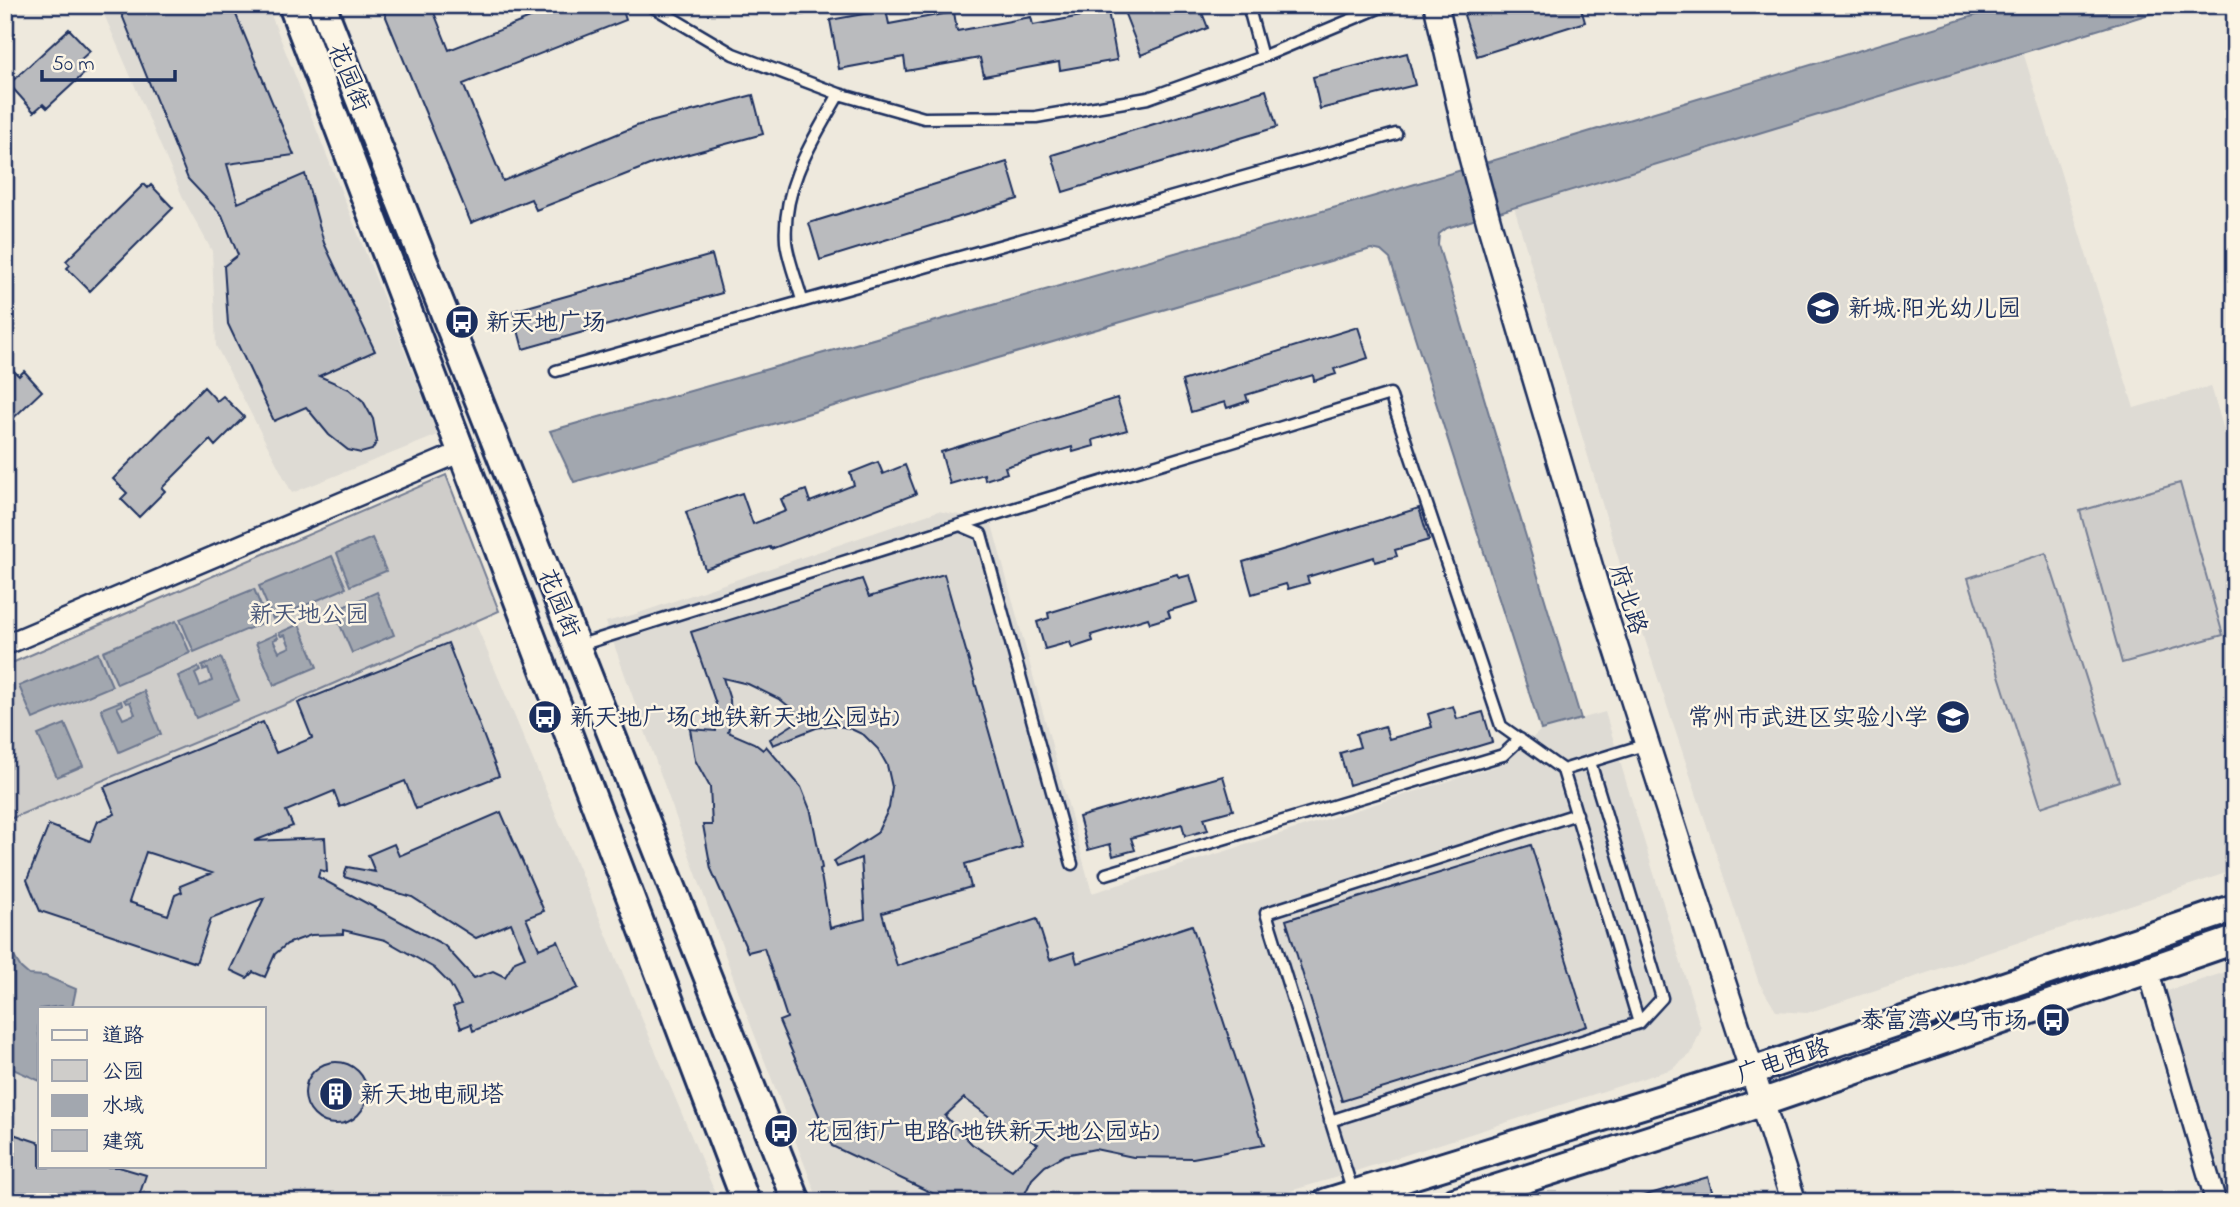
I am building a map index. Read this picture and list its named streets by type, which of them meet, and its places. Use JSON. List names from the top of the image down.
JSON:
{
  "streets": {
    "main road": ["花园街", "广电西路"],
    "street": ["府北路"]
  },
  "crossings": [
    ["府北路", "广电西路"]
  ],
  "parks": ["新天地公园"],
  "places": {
    "school or university": ["新城·阳光幼儿园", "常州市武进区实验小学"],
    "bus stop": [
      "新天地广场",
      "新天地广场(地铁新天地公园站)",
      "泰富湾义乌市场",
      "花园街广电路(地铁新天地公园站)"
    ],
    "building": ["新天地电视塔"]
  },
  "legend": [
    "道路",
    "公园",
    "水域",
    "建筑"
  ],
  "scale_bar": "50 m"
}
